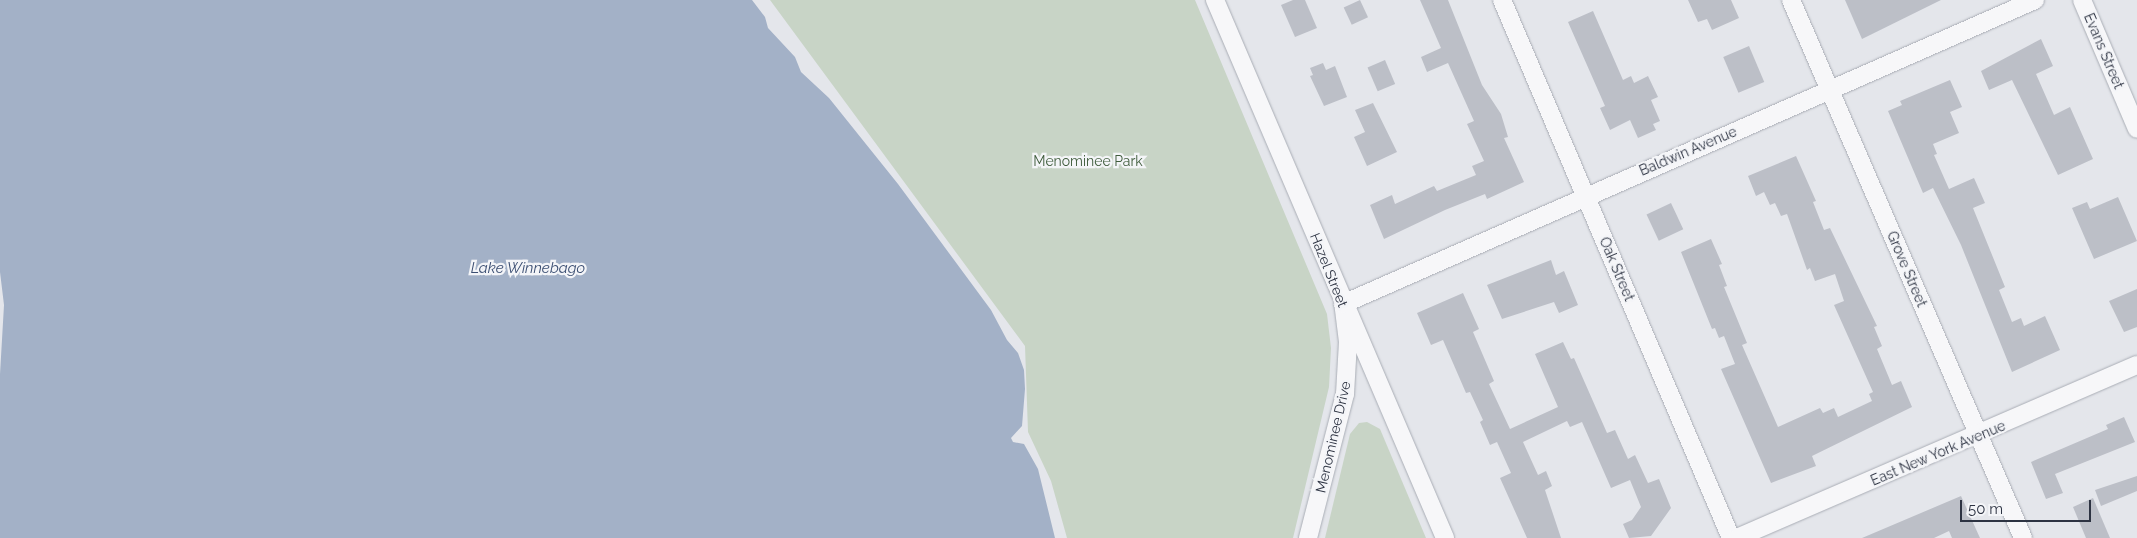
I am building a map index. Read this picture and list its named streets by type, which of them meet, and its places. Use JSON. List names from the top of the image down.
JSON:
{
  "streets": {
    "street": [
      "Evans Street",
      "Baldwin Avenue",
      "Oak Street",
      "Grove Street",
      "Hazel Street",
      "Menominee Drive",
      "East New York Avenue"
    ]
  },
  "crossings": [
    ["Baldwin Avenue", "Oak Street"],
    ["Baldwin Avenue", "Grove Street"],
    ["Baldwin Avenue", "Hazel Street"],
    ["Baldwin Avenue", "Menominee Drive"],
    ["Grove Street", "East New York Avenue"],
    ["Hazel Street", "Menominee Drive"]
  ],
  "water": ["Lake Winnebago"],
  "parks": ["Menominee Park"],
  "scale_bar": "50 m"
}
